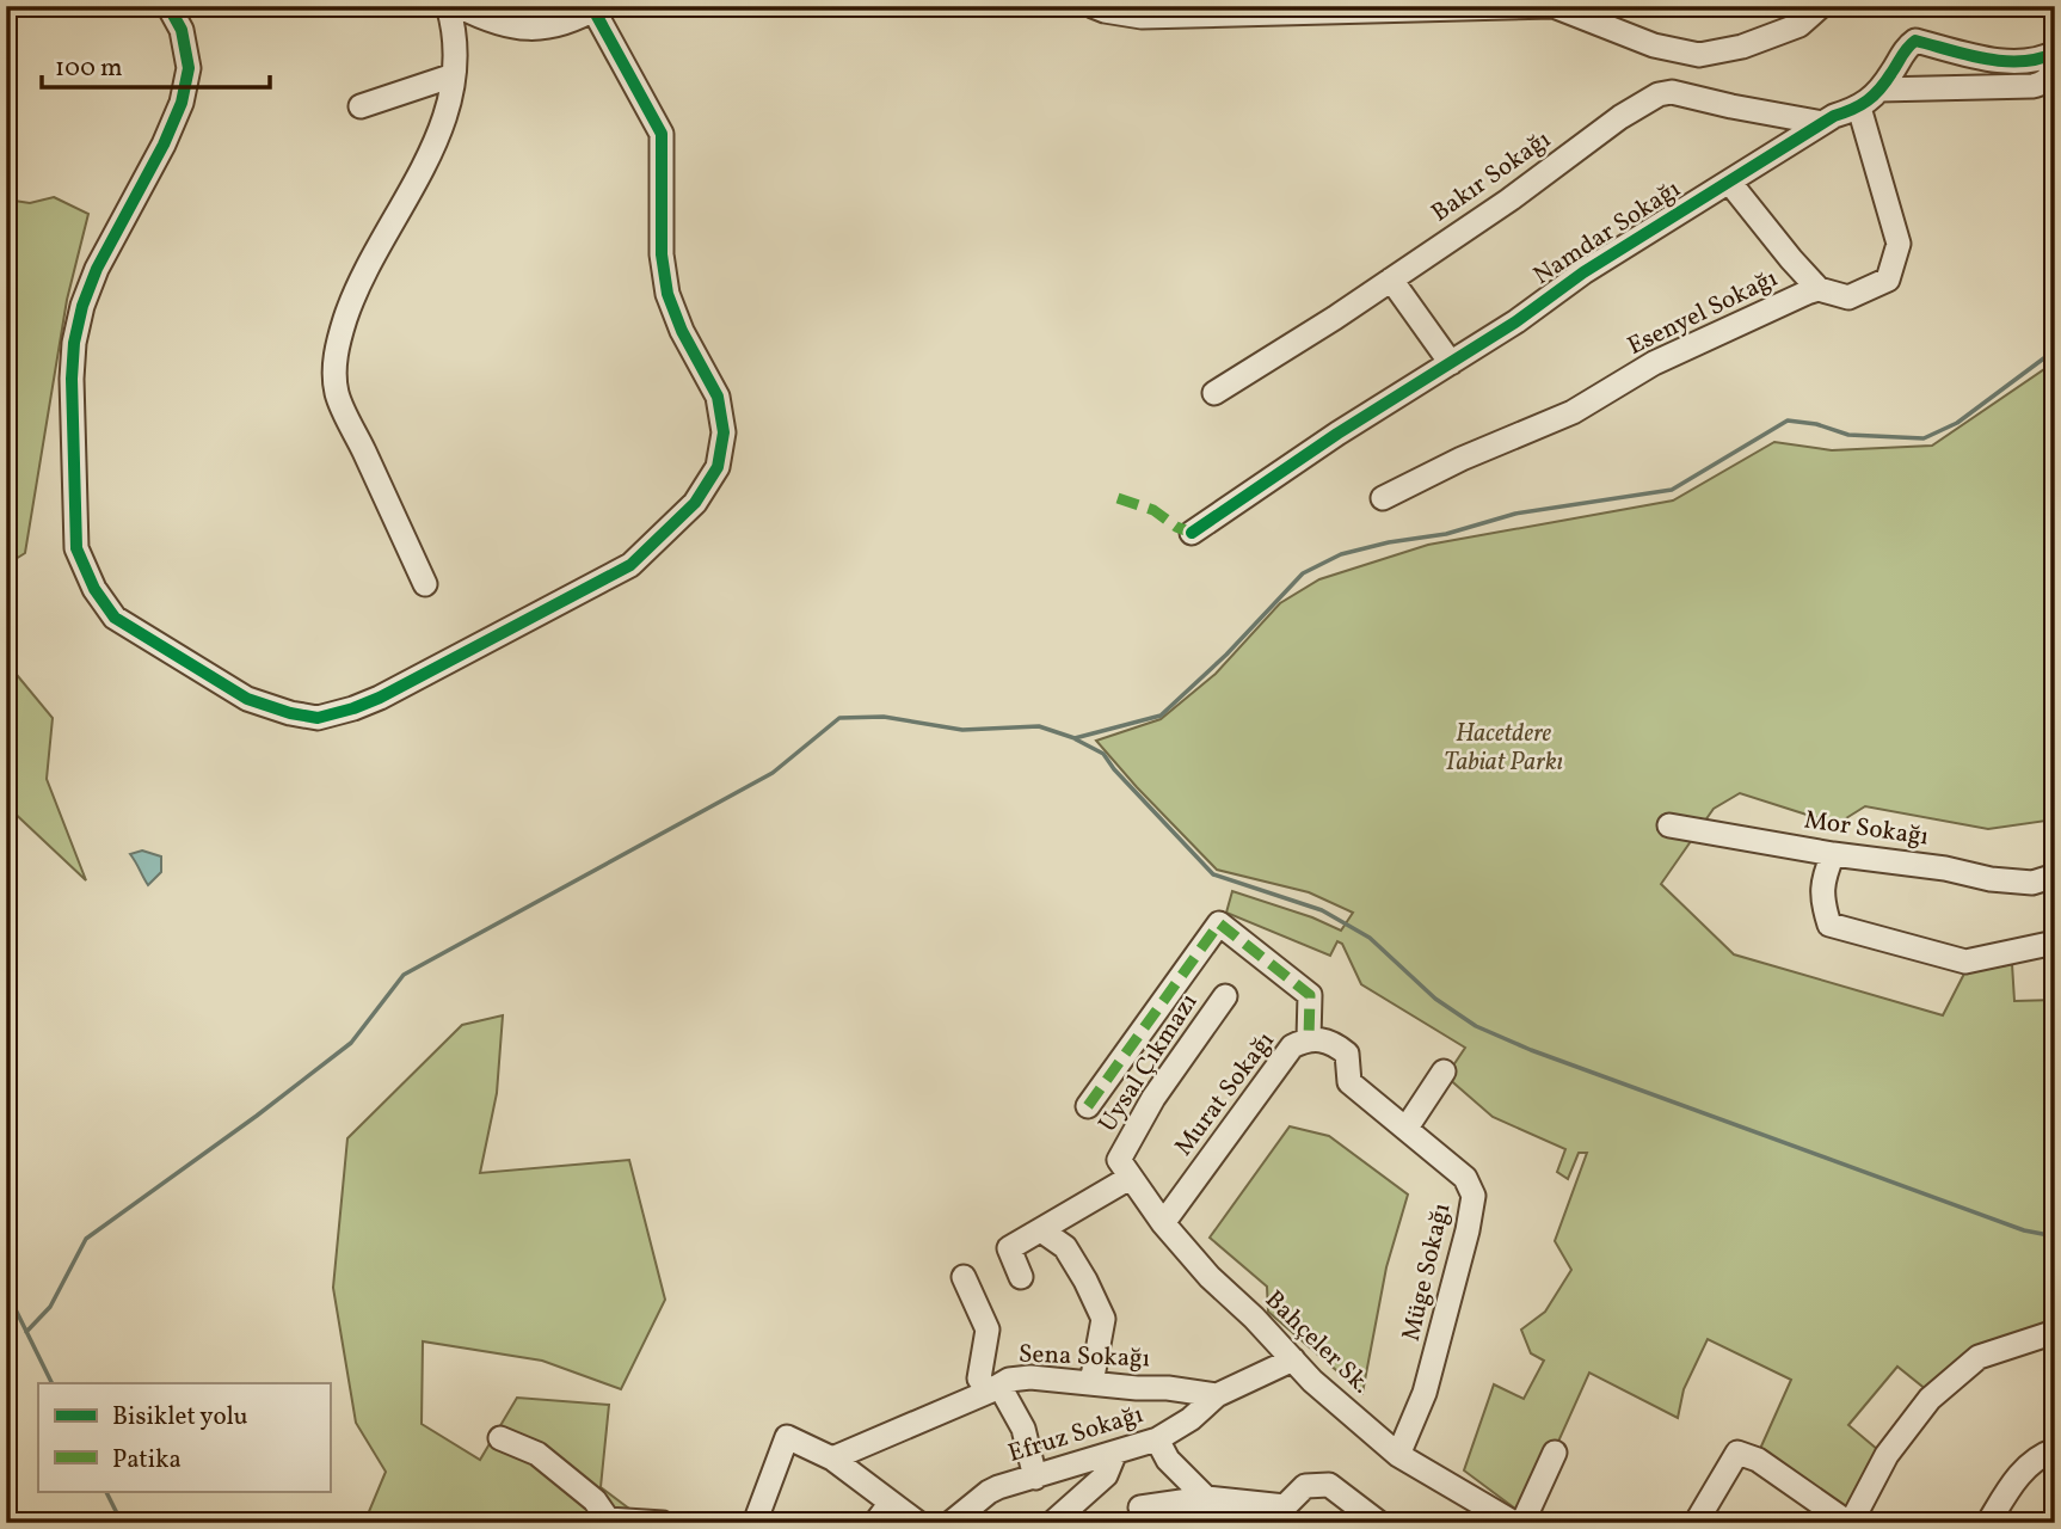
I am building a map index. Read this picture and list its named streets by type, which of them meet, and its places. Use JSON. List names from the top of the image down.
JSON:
{
  "streets": {
    "street": [
      "Bakır Sokağı",
      "Namdar Sokağı",
      "Esenyel Sokağı",
      "Mor Sokağı",
      "Uysal Çıkmazı",
      "Murat Sokağı",
      "Müge Sokağı",
      "Bahçeler Sk.",
      "Sena Sokağı",
      "Efruz Sokağı"
    ]
  },
  "crossings": [
    ["Bakır Sokağı", "Namdar Sokağı"],
    ["Namdar Sokağı", "Esenyel Sokağı"],
    ["Uysal Çıkmazı", "Bahçeler Sk."],
    ["Murat Sokağı", "Müge Sokağı"],
    ["Murat Sokağı", "Bahçeler Sk."],
    ["Müge Sokağı", "Bahçeler Sk."],
    ["Sena Sokağı", "Efruz Sokağı"]
  ],
  "parks": ["Hacetdere Tabiat Parkı"],
  "legend": ["Bisiklet yolu", "Patika"],
  "scale_bar": "100 m"
}
